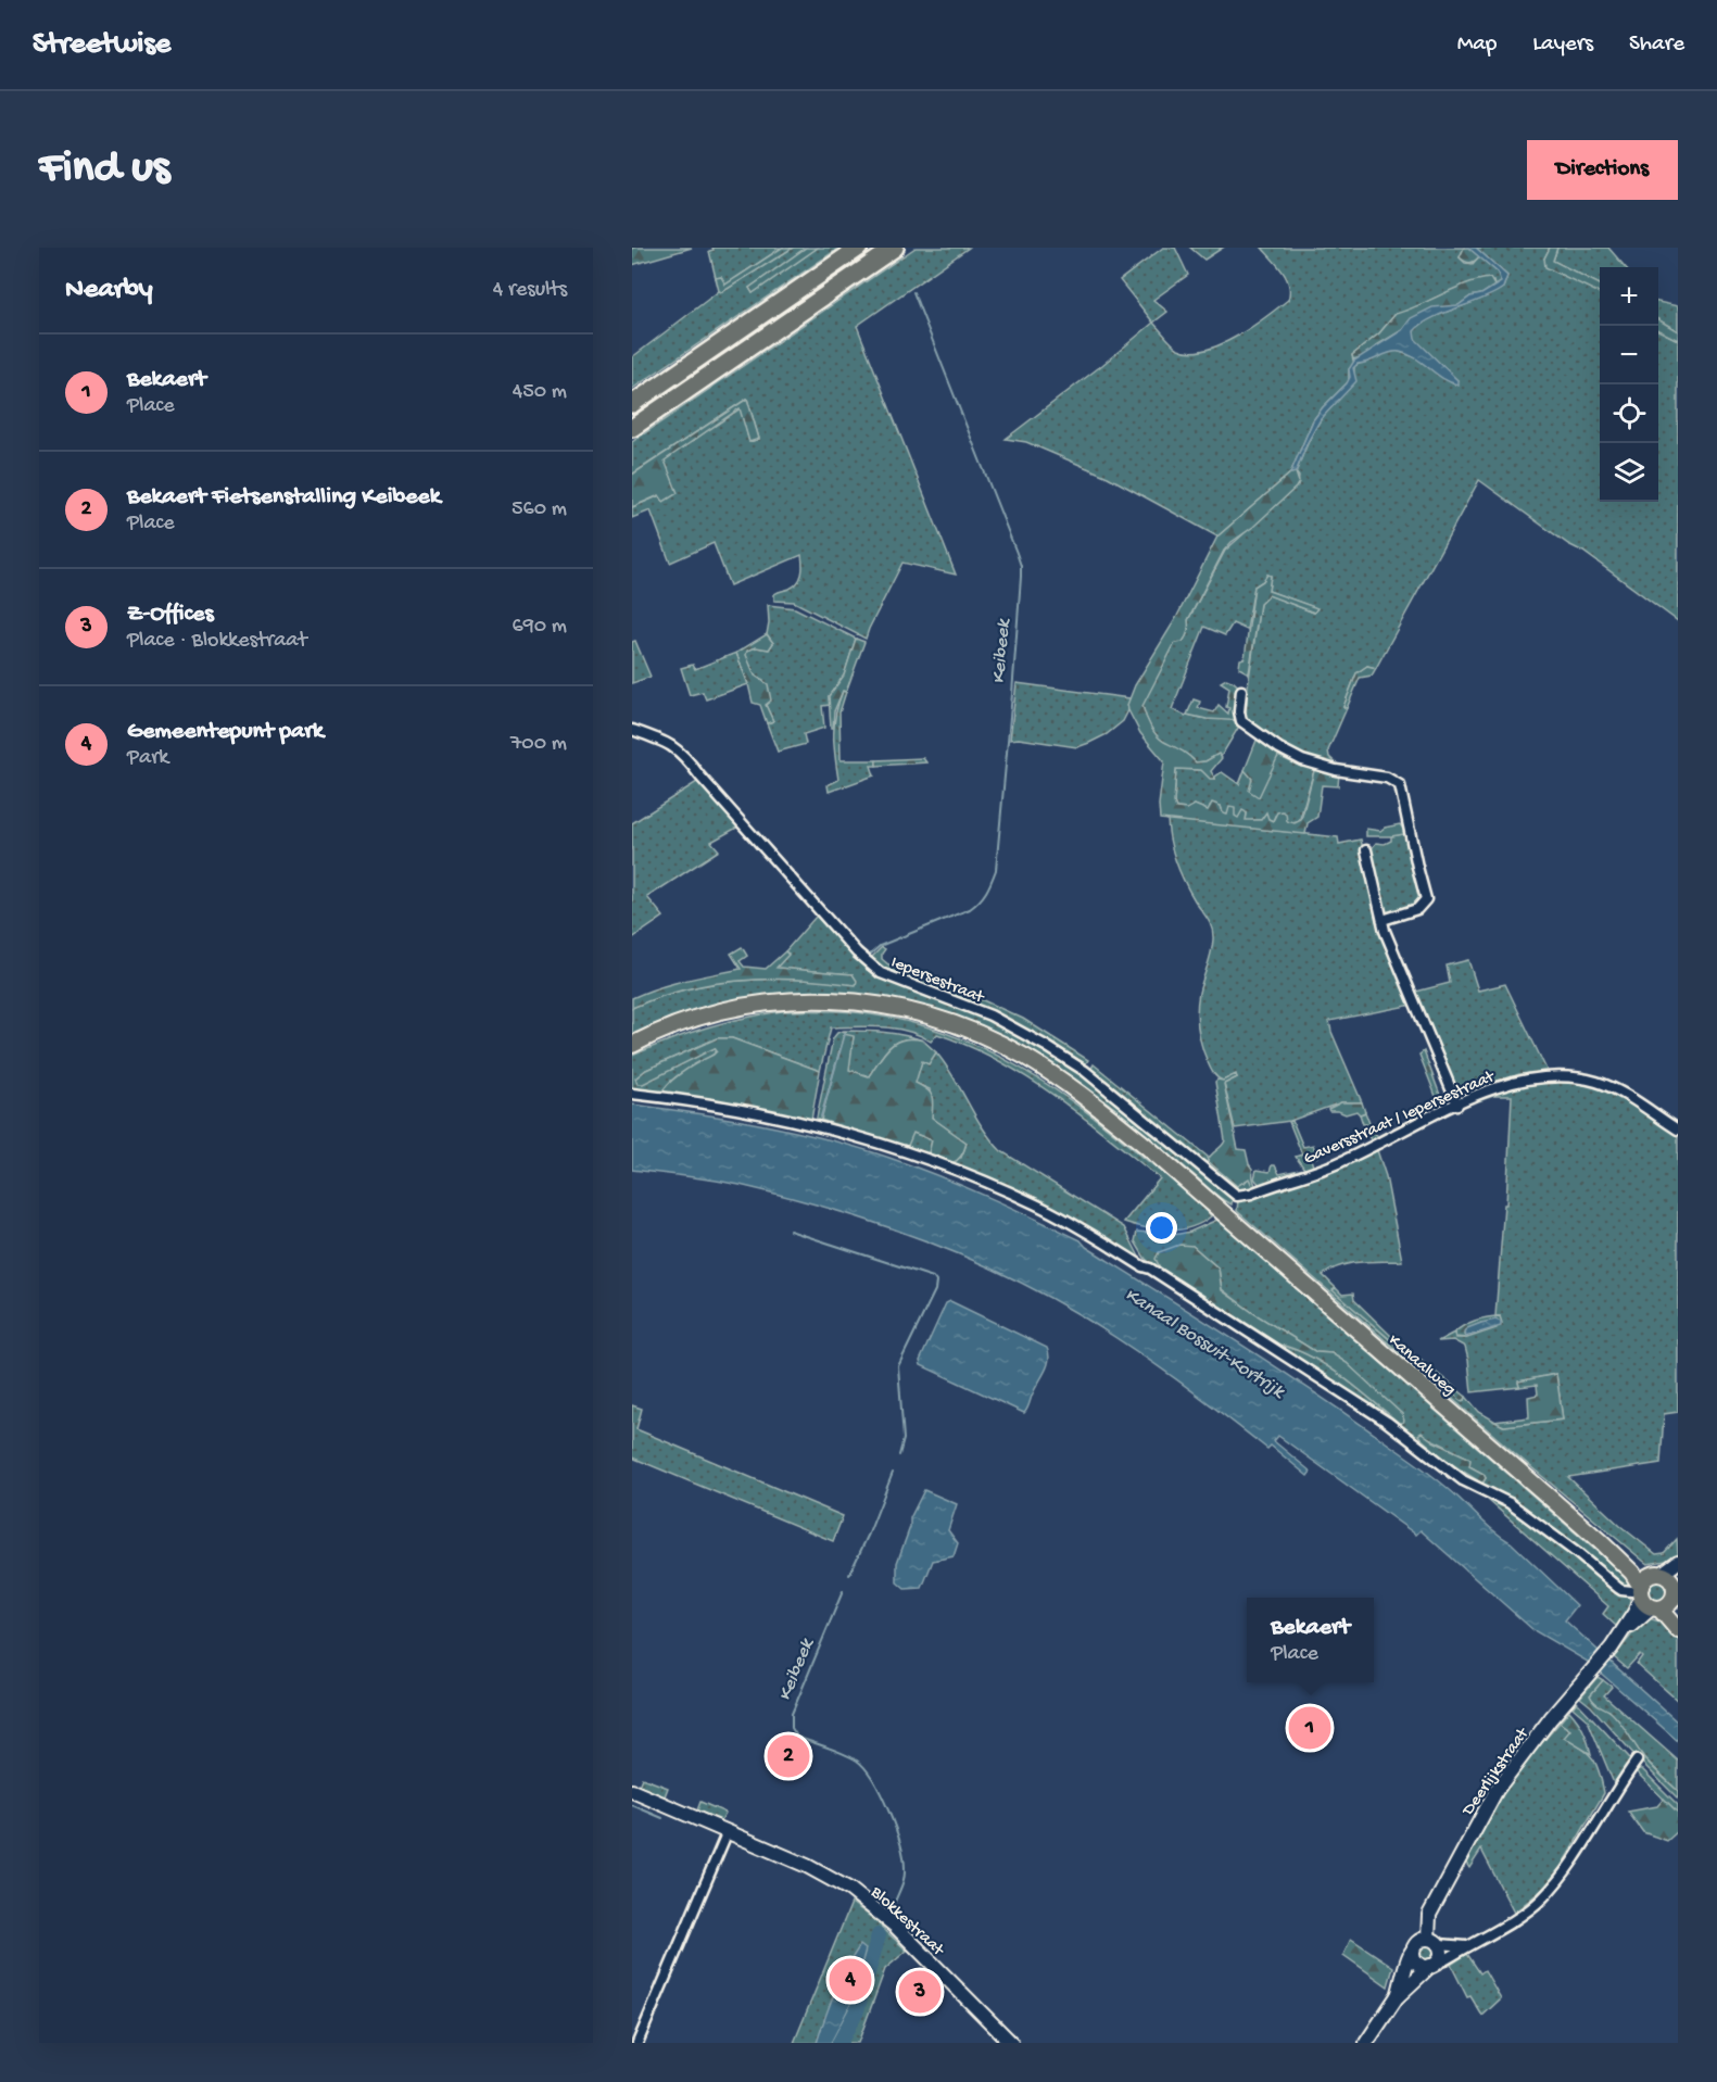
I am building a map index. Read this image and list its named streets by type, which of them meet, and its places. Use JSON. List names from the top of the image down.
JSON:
{
  "streets": {
    "main road": ["Kanaalweg"],
    "street": [
      "Iepersestraat",
      "Gaversstraat / Iepersestraat",
      "Deerlijkstraat",
      "Blokkestraat"
    ]
  },
  "crossings": [
    ["Iepersestraat", "Gaversstraat / Iepersestraat"],
    ["Kanaalweg", "Deerlijkstraat"]
  ],
  "water": ["Keibeek", "Kanaal Bossuit-Kortrijk"],
  "page": {
    "header": "Streetwise",
    "nav": ["Map", "Layers", "Share"],
    "buttons": "Directions",
    "title": "Find us",
    "heading": ["Nearby", "4 results"],
    "map_buttons": ["+", "−"],
    "list": [
      {
        "mark": "1",
        "name": "Bekaert",
        "note": "Place",
        "value": "450 m"
      },
      {
        "mark": "2",
        "name": "Bekaert Fietsenstalling Keibeek",
        "note": "Place",
        "value": "560 m"
      },
      {
        "mark": "3",
        "name": "Z-Offices",
        "note": "Place · Blokkestraat",
        "value": "690 m"
      },
      {
        "mark": "4",
        "name": "Gemeentepunt park",
        "note": "Park",
        "value": "700 m"
      }
    ],
    "popup": ["Bekaert", "Place"],
    "pins": [
      "1",
      "2",
      "4",
      "3"
    ]
  }
}
